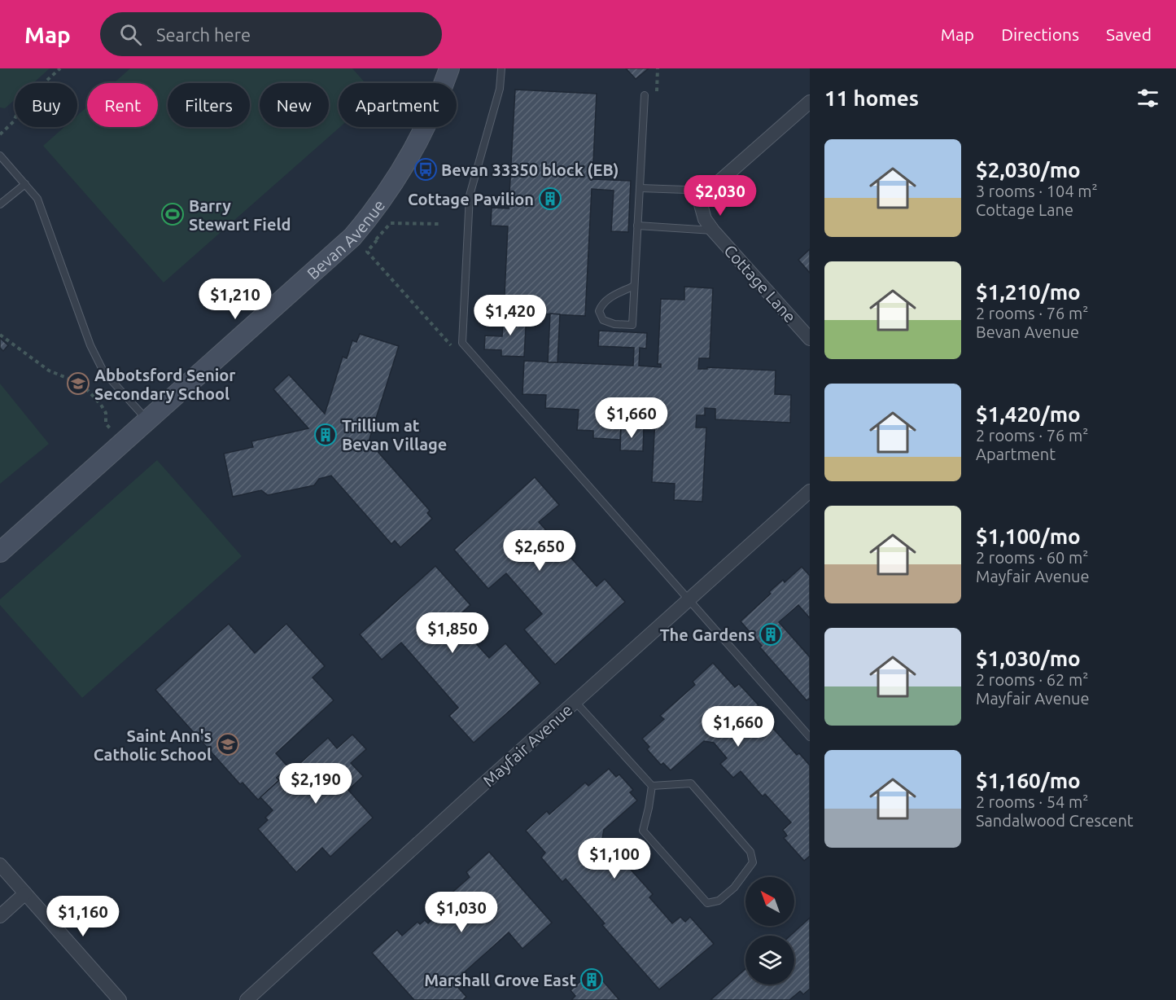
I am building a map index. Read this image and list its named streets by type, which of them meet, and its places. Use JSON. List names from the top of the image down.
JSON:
{
  "streets": {
    "street": ["Bevan Avenue", "Cottage Lane", "Mayfair Avenue"]
  },
  "places": {
    "bus stop": ["Bevan 33350 block (EB)"],
    "building": [
      "Cottage Pavilion",
      "Trillium at Bevan Village",
      "The Gardens",
      "Marshall Grove East"
    ],
    "sports": ["Barry Stewart Field"],
    "school or university": ["Abbotsford Senior Secondary School", "Saint Ann's Catholic School"]
  },
  "north": "top left",
  "page": {
    "header": "Map",
    "search": "Search here",
    "nav": ["Map", "Directions", "Saved"],
    "heading": "11 homes",
    "chip": [
      "Buy",
      "Rent",
      "Filters",
      "New",
      "Apartment"
    ],
    "list": [
      {
        "name": "$2,030/mo",
        "note": "3 rooms · 104 m² · Cottage Lane"
      },
      {
        "name": "$1,210/mo",
        "note": "2 rooms · 76 m² · Bevan Avenue"
      },
      {
        "name": "$1,420/mo",
        "note": "2 rooms · 76 m² · Apartment"
      },
      {
        "name": "$1,100/mo",
        "note": "2 rooms · 60 m² · Mayfair Avenue"
      },
      {
        "name": "$1,030/mo",
        "note": "2 rooms · 62 m² · Mayfair Avenue"
      },
      {
        "name": "$1,160/mo",
        "note": "2 rooms · 54 m² · Sandalwood Crescent"
      }
    ],
    "price": [
      "$2,030",
      "$1,210",
      "$1,420",
      "$1,660",
      "$2,650",
      "$1,850",
      "$1,660",
      "$2,190",
      "$1,100",
      "$1,030",
      "$1,160"
    ]
  }
}
